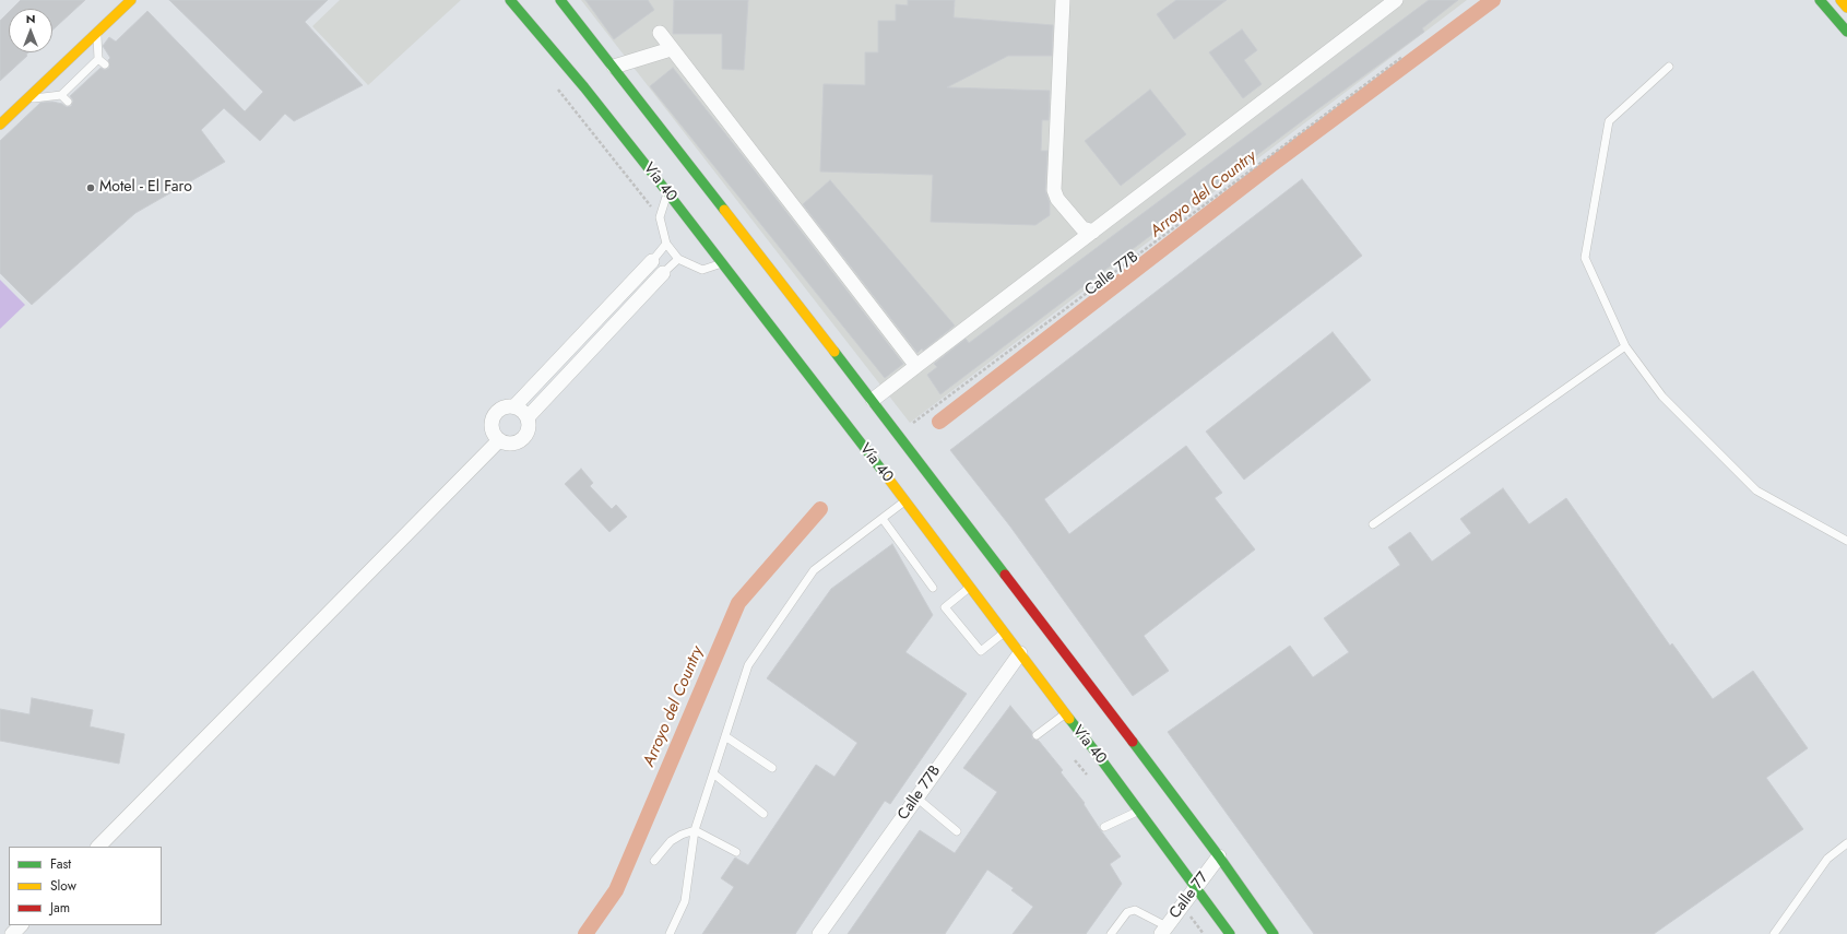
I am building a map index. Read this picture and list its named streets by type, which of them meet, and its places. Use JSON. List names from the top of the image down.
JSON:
{
  "streets": {
    "main road": ["Vía 40"],
    "street": ["Calle 77B", "Calle 77"]
  },
  "crossings": [
    ["Vía 40", "Calle 77B"],
    ["Vía 40", "Calle 77"]
  ],
  "water": ["Arroyo del Country"],
  "places": ["Motel - El Faro"],
  "legend": ["Fast", "Slow", "Jam"],
  "north": "top"
}
